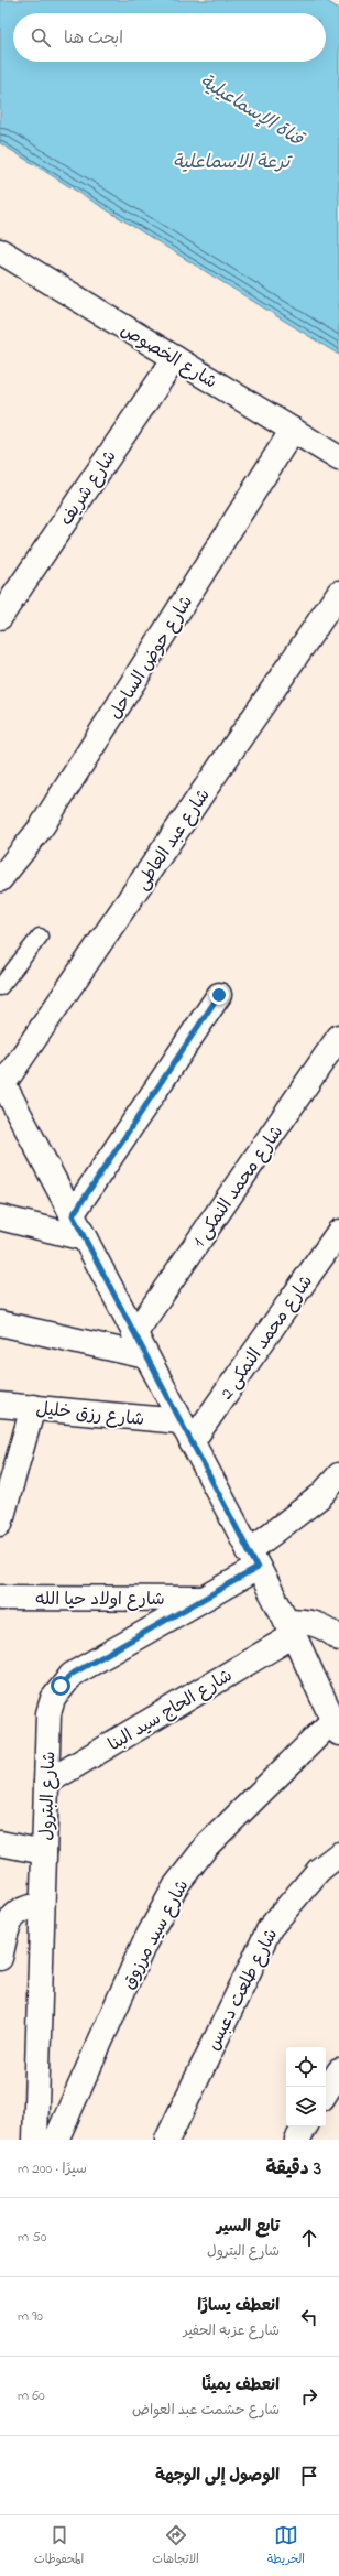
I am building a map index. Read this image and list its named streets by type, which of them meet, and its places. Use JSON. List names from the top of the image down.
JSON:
{
  "streets": {
    "street": [
      "شارع الخصوص",
      "شارع شريف",
      "شارع حوض الساحل",
      "شارع عبد العاطى",
      "شارع محمد النمكى 1",
      "شارع محمد النمكى 2",
      "شارع رزق خليل",
      "شارع اولاد حيا الله",
      "شارع الحاج سيد البنا",
      "شارع البترول",
      "شارع سيد مرزوق",
      "شارع طلعت دعبس"
    ]
  },
  "crossings": [
    ["شارع الخصوص", "شارع شريف"],
    ["شارع الخصوص", "شارع حوض الساحل"],
    ["شارع محمد النمكى 2", "شارع رزق خليل"],
    ["شارع اولاد حيا الله", "شارع البترول"],
    ["شارع الحاج سيد البنا", "شارع البترول"]
  ],
  "water": ["قناة الإسماعيلية", "ترعة الاسماعلية"],
  "page": {
    "search": "ابحث هنا",
    "heading": ["3 دقيقة", "سيرًا · 200 m"],
    "list": [
      ["تابع السير", "شارع البترول", "50 m"],
      ["انعطف يسارًا", "شارع عزبه الحفير", "90 m"],
      ["انعطف يمينًا", "شارع حشمت عبد العواض", "60 m"],
      "الوصول إلى الوجهة"
    ],
    "nav": ["الخريطة", "الاتجاهات", "المحفوظات"]
  }
}
